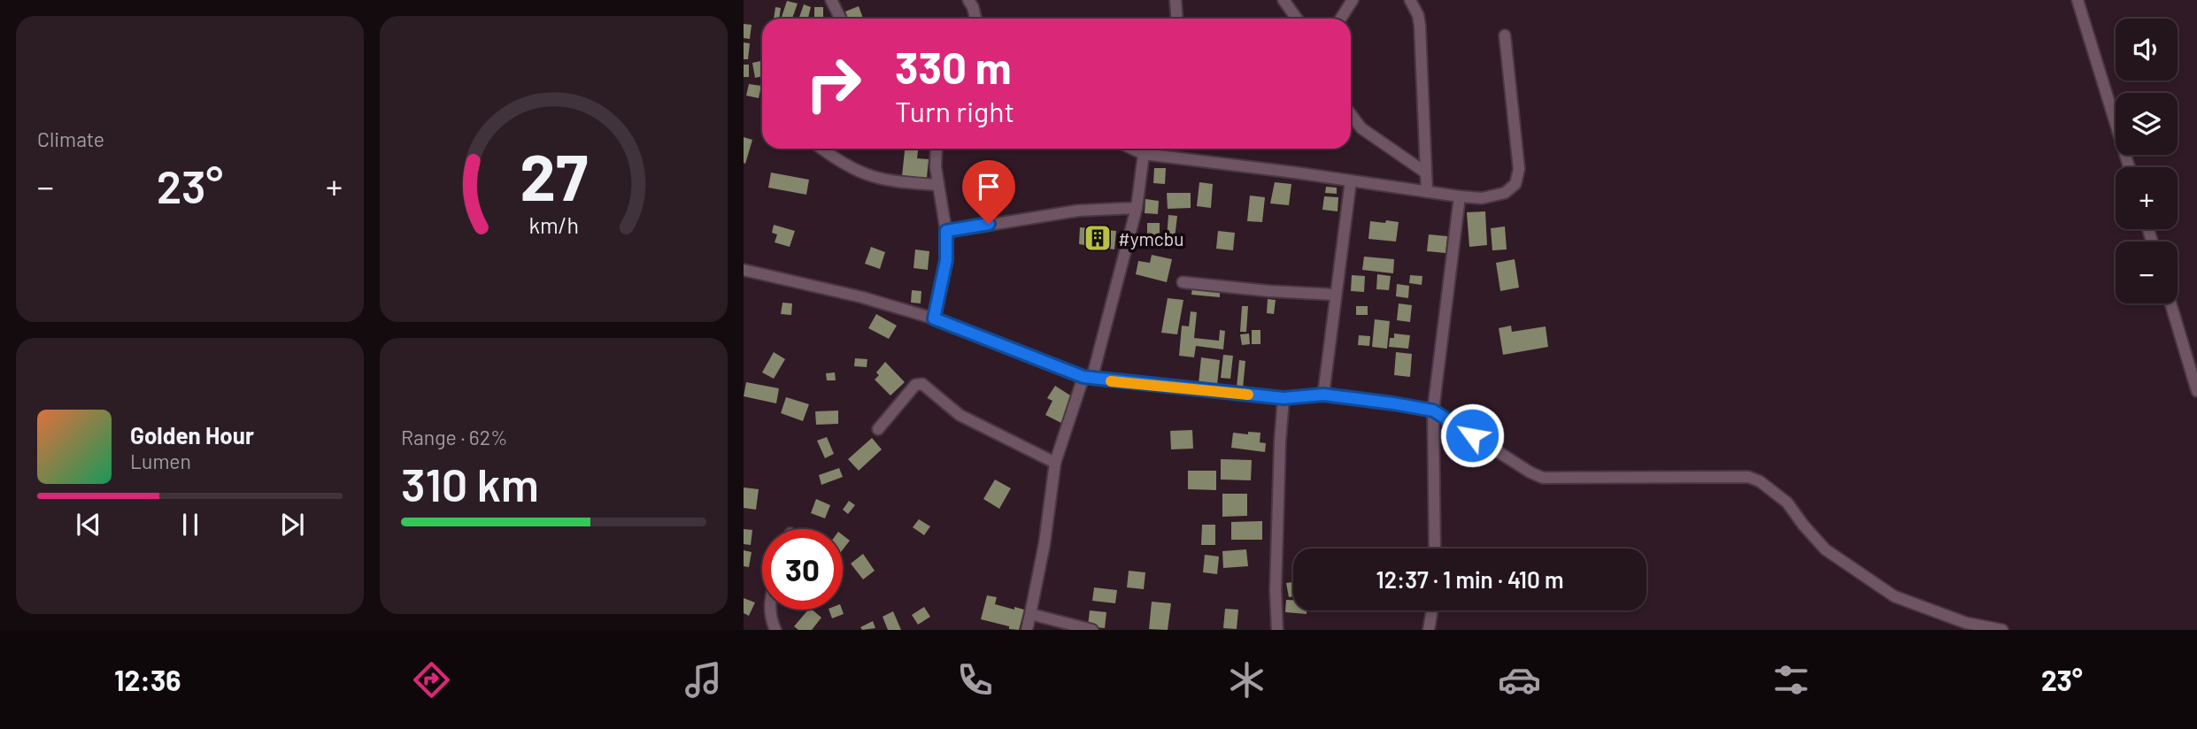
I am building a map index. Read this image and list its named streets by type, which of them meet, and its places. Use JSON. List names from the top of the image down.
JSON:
{
  "places": {
    "building": ["#ymcbu"]
  },
  "page": {
    "tile": [
      "Climate",
      ["Range · 62%", "310 km"]
    ],
    "map_buttons": ["+", "−"],
    "turn": ["330 m", "Turn right"],
    "heat": ["−", "23°", "+"],
    "song": ["Golden Hour", "Lumen"],
    "limit": "30",
    "trip": "12:37 · 1 min · 410 m",
    "tabs": ["12:36", "23°"],
    "gauge": ["27", "km/h"]
  }
}
